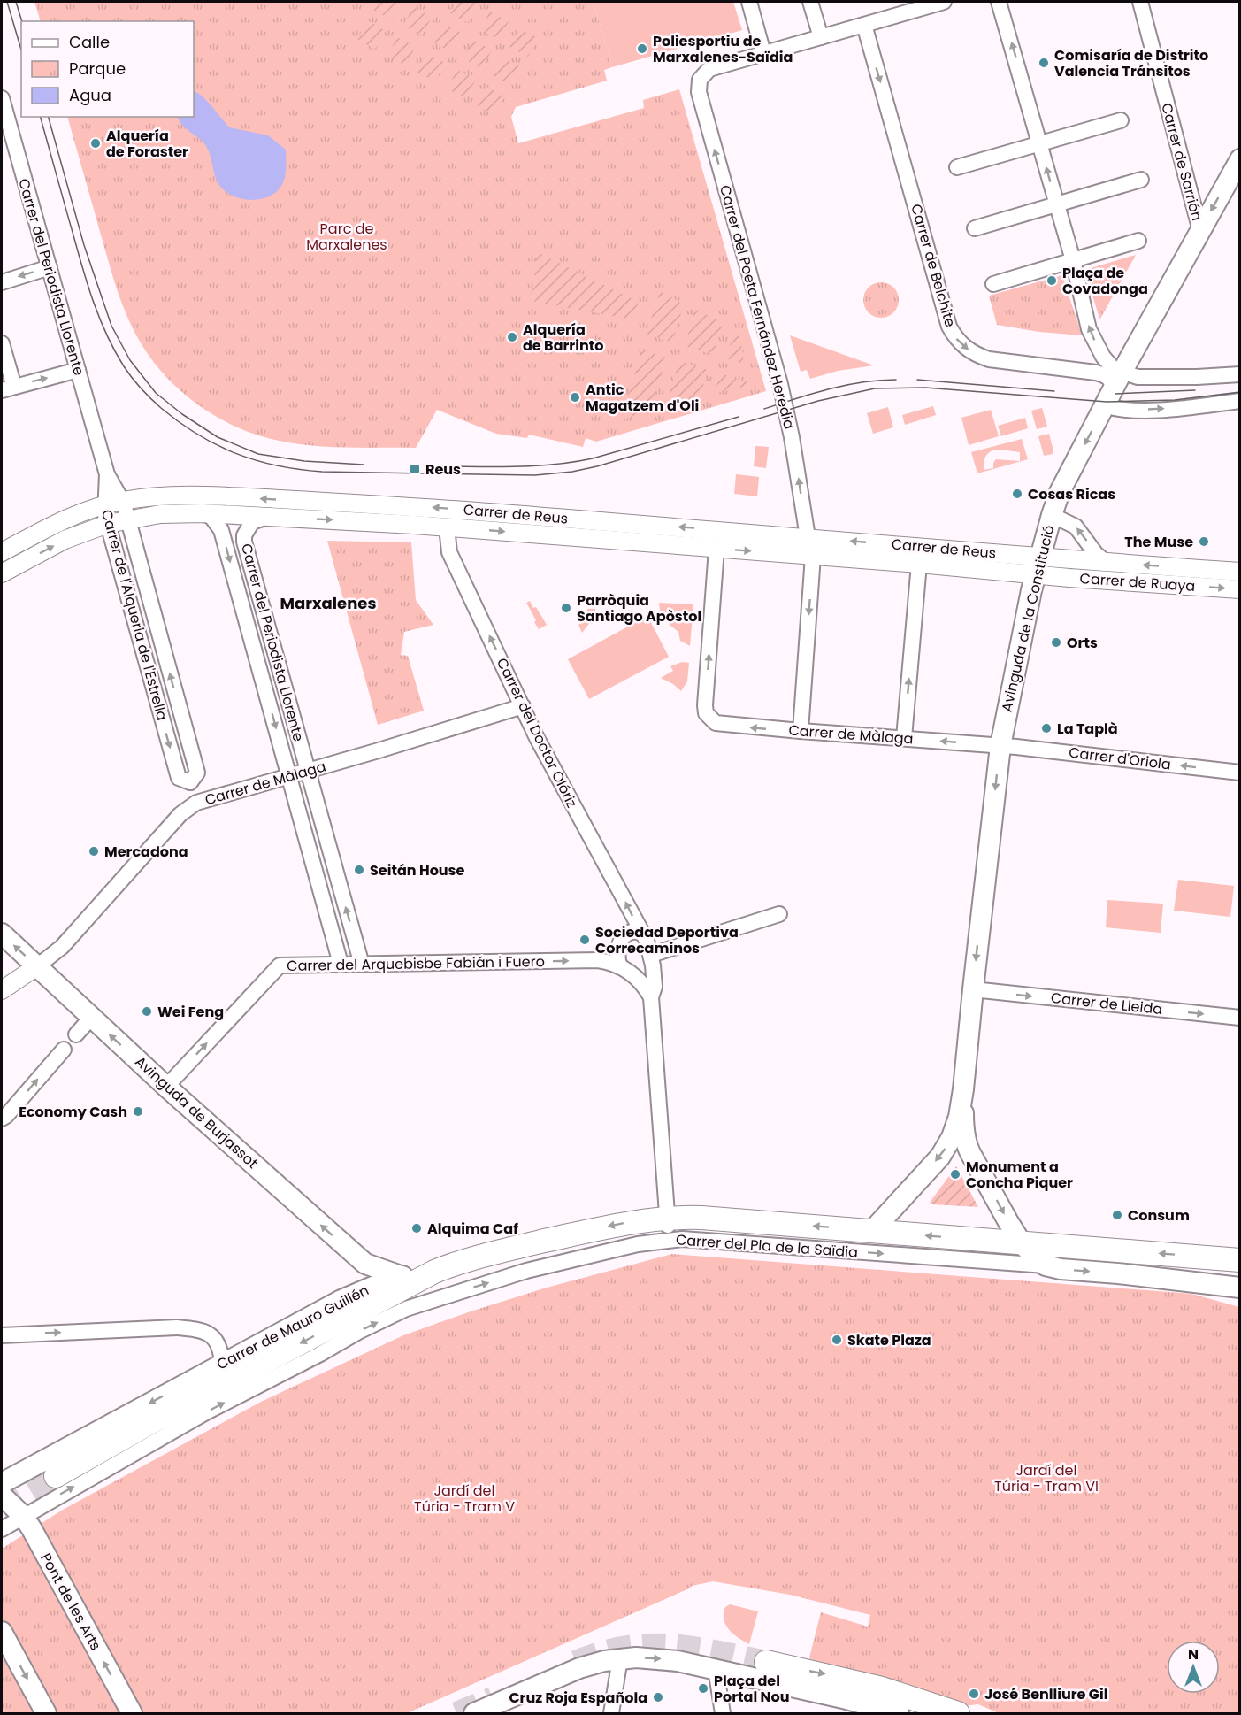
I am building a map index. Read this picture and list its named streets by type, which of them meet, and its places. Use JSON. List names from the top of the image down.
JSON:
{
  "streets": {
    "main road": [
      "Avinguda de la Constitució",
      "Avinguda de Burjassot",
      "Carrer del Pla de la Saïdia",
      "Carrer de Mauro Guillén",
      "Pont de les Arts"
    ],
    "street": [
      "Carrer de Sarrión",
      "Carrer de Belchite",
      "Carrer del Periodista Llorente",
      "Carrer del Poeta Fernández Heredia",
      "Carrer de Reus",
      "Carrer de Ruaya",
      "Carrer de l'Alqueria de l'Estrella",
      "Carrer del Doctor Olóriz",
      "Carrer de Màlaga",
      "Carrer d'Oriola",
      "Carrer del Arquebisbe Fabián i Fuero",
      "Carrer de Lleida"
    ]
  },
  "crossings": [
    ["Carrer de Sarrión", "Avinguda de la Constitució"],
    ["Carrer del Periodista Llorente", "Carrer de Reus"],
    ["Carrer del Periodista Llorente", "Carrer de l'Alqueria de l'Estrella"],
    ["Carrer del Periodista Llorente", "Carrer de Màlaga"],
    ["Carrer del Periodista Llorente", "Carrer del Arquebisbe Fabián i Fuero"],
    ["Carrer del Poeta Fernández Heredia", "Carrer de Reus"],
    ["Carrer de Reus", "Carrer de Ruaya"],
    ["Carrer de Reus", "Carrer de l'Alqueria de l'Estrella"],
    ["Carrer de Reus", "Avinguda de la Constitució"],
    ["Carrer de Reus", "Carrer del Doctor Olóriz"],
    ["Carrer de Reus", "Carrer de Màlaga"],
    ["Carrer de Ruaya", "Avinguda de la Constitució"],
    ["Carrer de l'Alqueria de l'Estrella", "Carrer de Màlaga"],
    ["Avinguda de la Constitució", "Carrer de Màlaga"],
    ["Avinguda de la Constitució", "Carrer d'Oriola"],
    ["Avinguda de la Constitució", "Carrer de Lleida"],
    ["Avinguda de la Constitució", "Carrer del Pla de la Saïdia"],
    ["Carrer del Doctor Olóriz", "Carrer de Màlaga"],
    ["Carrer del Doctor Olóriz", "Carrer del Arquebisbe Fabián i Fuero"],
    ["Carrer del Doctor Olóriz", "Carrer del Pla de la Saïdia"],
    ["Carrer de Màlaga", "Carrer d'Oriola"],
    ["Carrer de Màlaga", "Avinguda de Burjassot"],
    ["Carrer del Arquebisbe Fabián i Fuero", "Avinguda de Burjassot"],
    ["Avinguda de Burjassot", "Carrer de Mauro Guillén"],
    ["Carrer del Pla de la Saïdia", "Carrer de Mauro Guillén"],
    ["Carrer del Pla de la Saïdia", "Pont de les Arts"]
  ],
  "one_way": [
    "Carrer de Belchite",
    "Carrer del Poeta Fernández Heredia",
    "Avinguda de la Constitució",
    "Carrer del Doctor Olóriz",
    "Carrer d'Oriola",
    "Carrer del Arquebisbe Fabián i Fuero",
    "Carrer de Lleida",
    "Avinguda de Burjassot"
  ],
  "districts": ["Marxalenes"],
  "parks": ["Parc de Marxalenes", "Jardí del Túria - Tram VI", "Jardí del Túria - Tram V"],
  "places": {
    "other": [
      "Poliesportiu de Marxalenes-Saïdia",
      "Comisaría de Distrito Valencia Tránsitos",
      "Alquería de Foraster",
      "Plaça de Covadonga",
      "Alquería de Barrinto",
      "Antic Magatzem d'Oli",
      "Cosas Ricas",
      "The Muse",
      "Parròquia Santiago Apòstol",
      "Orts",
      "La Taplà",
      "Mercadona",
      "Seitán House",
      "Sociedad Deportiva Correcaminos",
      "Wei Feng",
      "Economy Cash",
      "Monument a Concha Piquer",
      "Consum",
      "Alquima Caf",
      "Skate Plaza",
      "Plaça del Portal Nou",
      "José Benlliure Gil",
      "Cruz Roja Española"
    ],
    "transit": ["Reus"]
  },
  "legend": ["Calle", "Parque", "Agua"],
  "north": "top"
}
